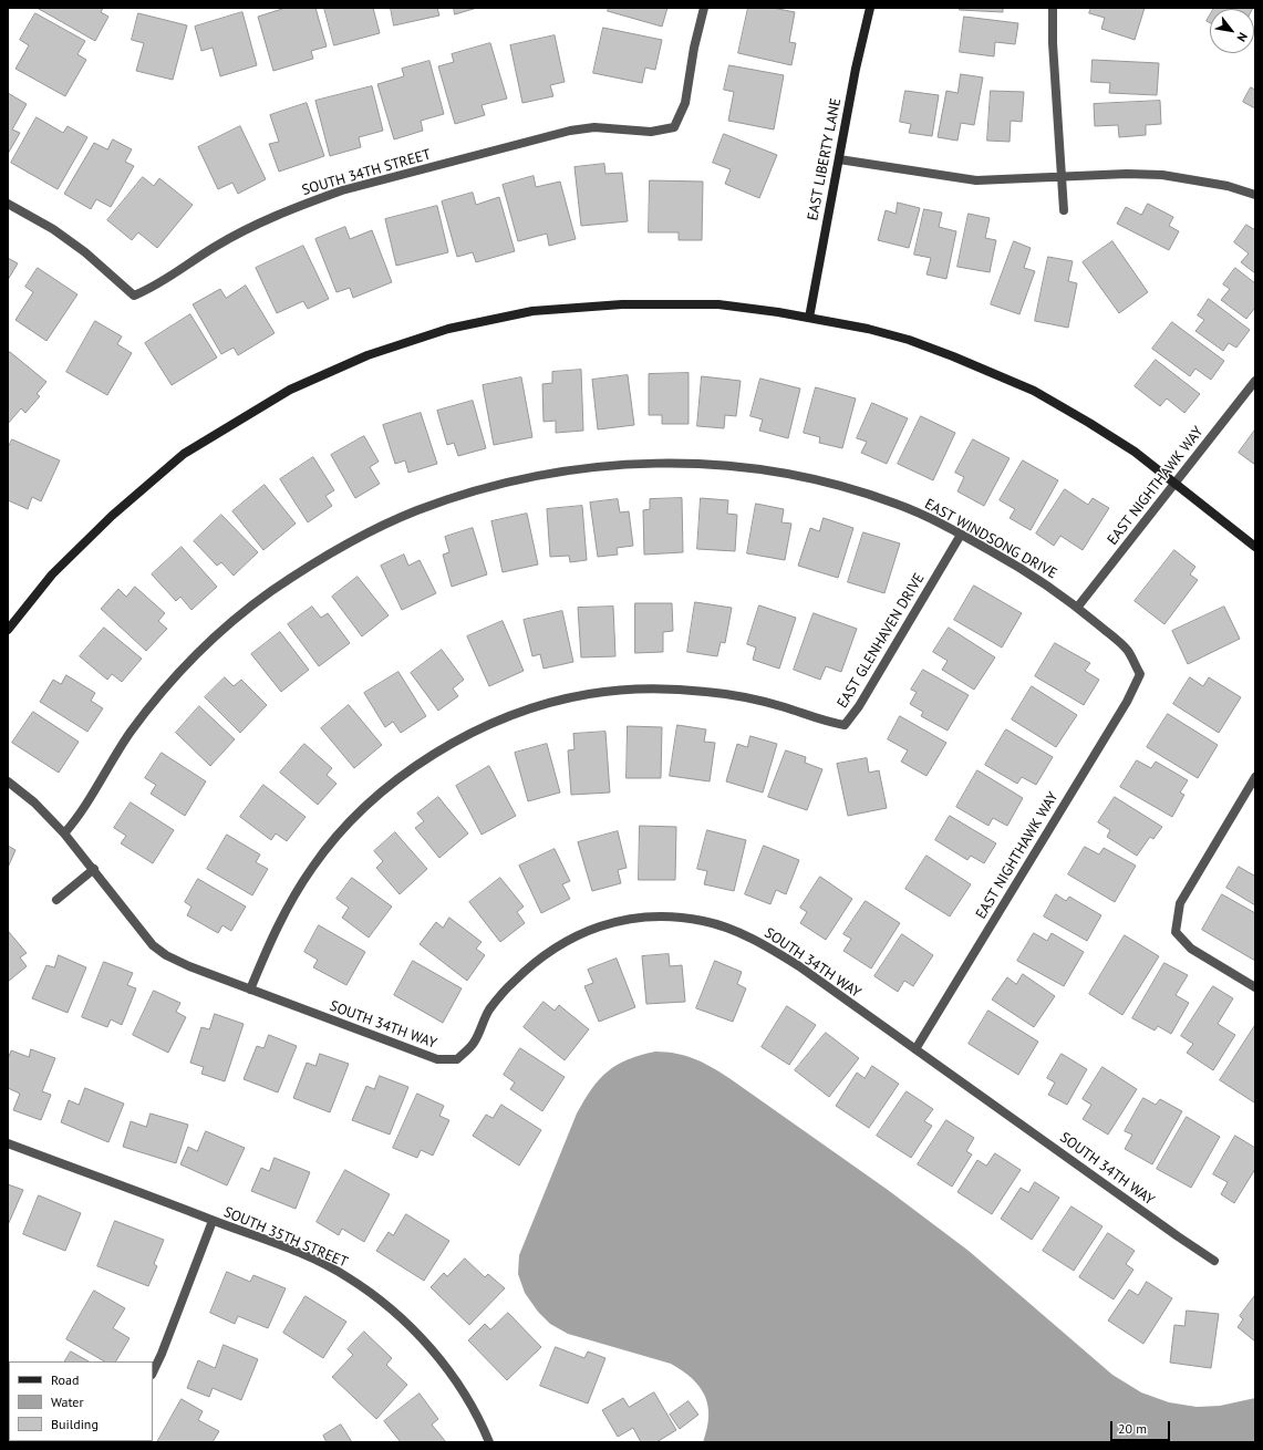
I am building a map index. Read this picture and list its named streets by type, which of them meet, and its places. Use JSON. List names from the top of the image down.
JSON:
{
  "streets": {
    "street": [
      "EAST LIBERTY LANE",
      "SOUTH 34TH STREET",
      "EAST NIGHTHAWK WAY",
      "EAST WINDSONG DRIVE",
      "EAST GLENHAVEN DRIVE",
      "SOUTH 34TH WAY",
      "SOUTH 35TH STREET"
    ]
  },
  "crossings": [
    ["EAST NIGHTHAWK WAY", "EAST WINDSONG DRIVE"],
    ["EAST NIGHTHAWK WAY", "SOUTH 34TH WAY"],
    ["EAST WINDSONG DRIVE", "EAST GLENHAVEN DRIVE"],
    ["EAST WINDSONG DRIVE", "SOUTH 34TH WAY"],
    ["EAST GLENHAVEN DRIVE", "SOUTH 34TH WAY"]
  ],
  "legend": ["Road", "Water", "Building"],
  "scale_bar": "20 m",
  "north": "bottom right"
}
